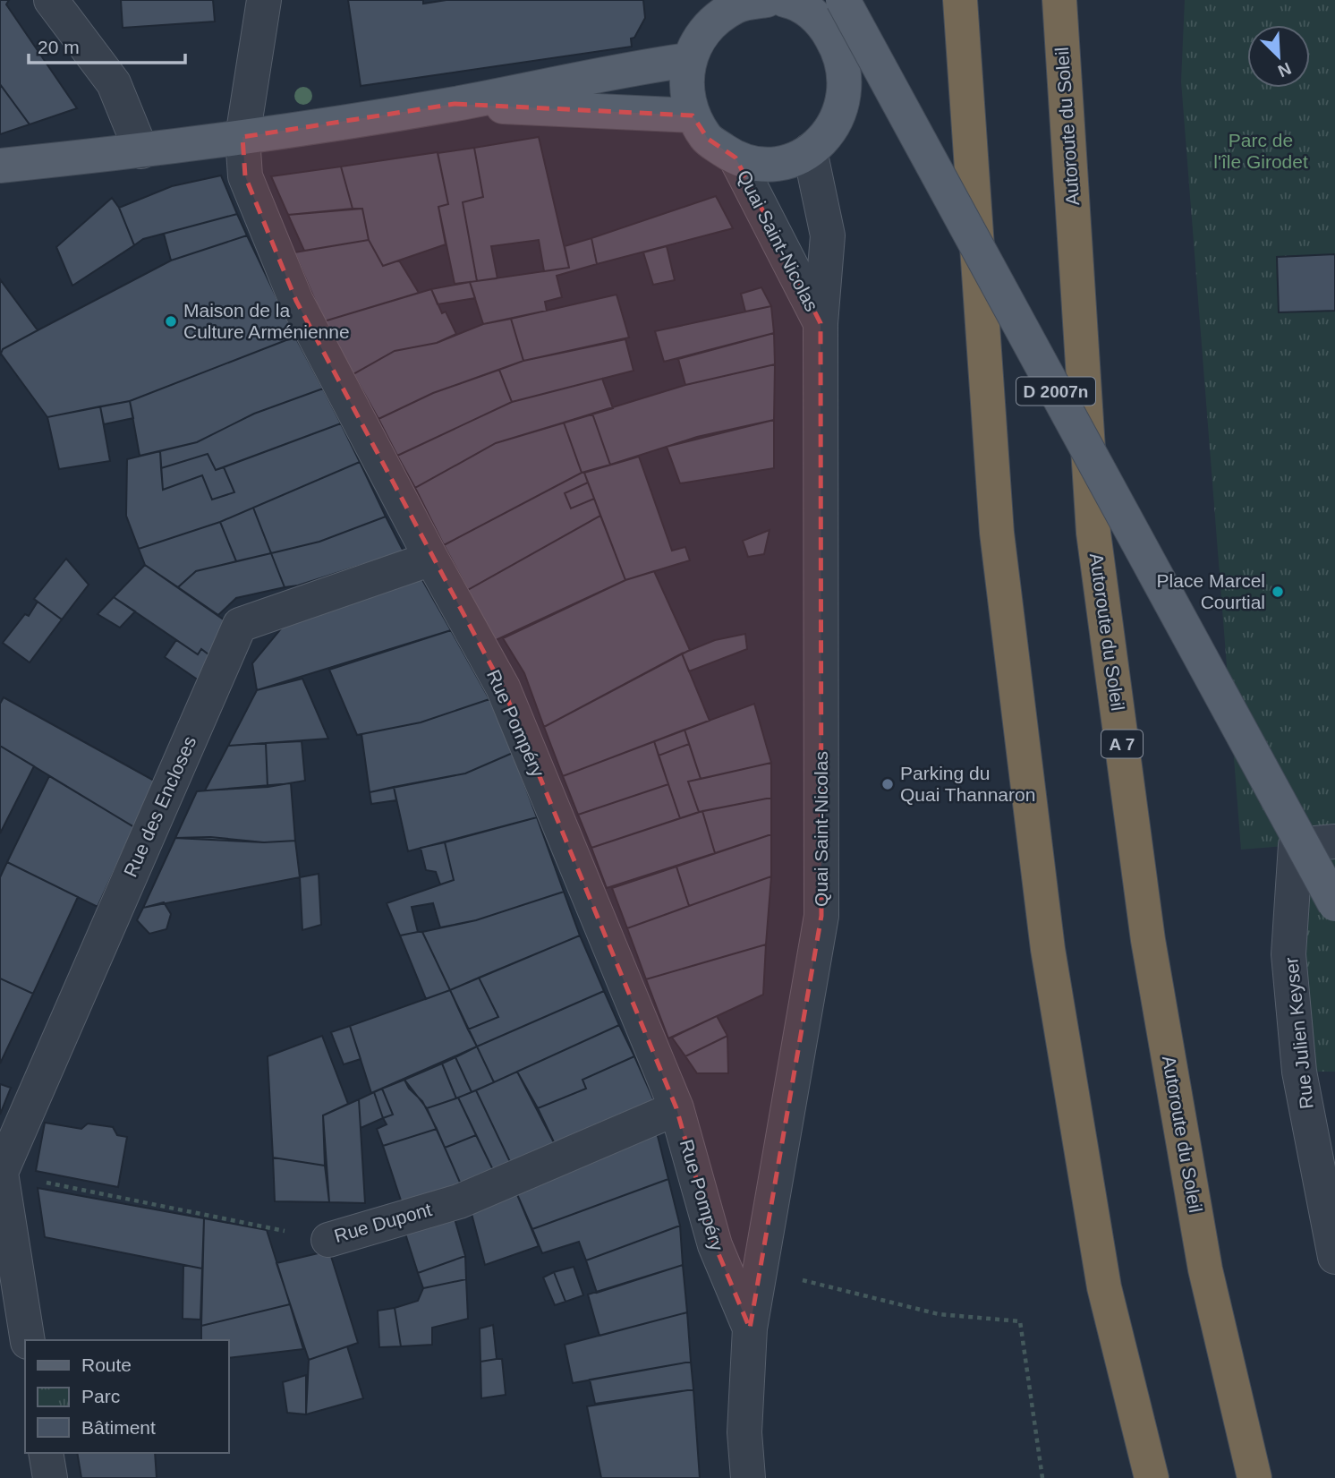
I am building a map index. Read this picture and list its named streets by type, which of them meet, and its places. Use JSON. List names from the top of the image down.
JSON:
{
  "streets": {
    "highway": ["Autoroute du Soleil", "A 7"],
    "main road": ["D 2007n"],
    "street": [
      "Quai Saint-Nicolas",
      "Rue Pompéry",
      "Rue des Encloses",
      "Rue Julien Keyser",
      "Rue Dupont"
    ]
  },
  "crossings": [
    ["Quai Saint-Nicolas", "Rue Pompéry"],
    ["Rue Pompéry", "Rue des Encloses"],
    ["Rue Pompéry", "Rue Dupont"],
    ["Rue des Encloses", "Rue Dupont"]
  ],
  "parks": ["Parc de l'île Girodet"],
  "places": ["Maison de la Culture Arménienne", "Place Marcel Courtial", "Parking du Quai Thannaron"],
  "legend": ["Route", "Parc", "Bâtiment"],
  "scale_bar": "20 m",
  "north": "bottom right"
}
